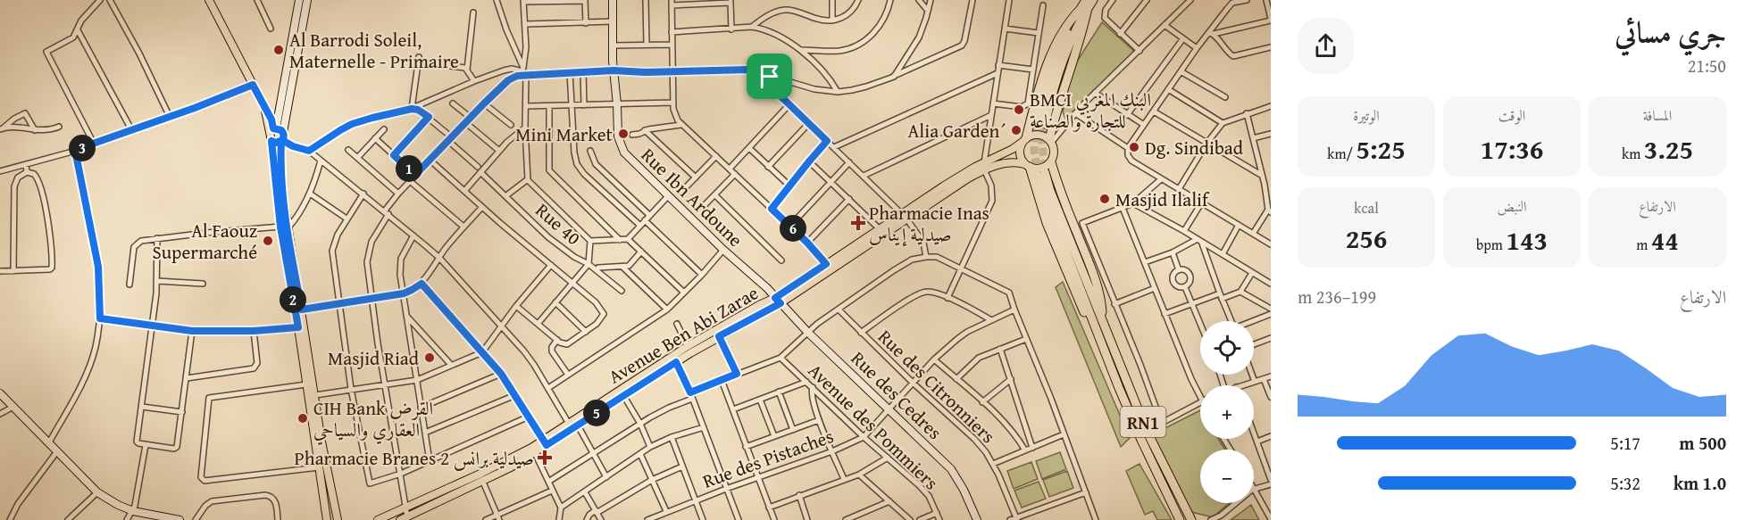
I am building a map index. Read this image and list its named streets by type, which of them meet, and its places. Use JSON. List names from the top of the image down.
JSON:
{
  "streets": {
    "highway": ["RN1"],
    "main road": ["Avenue Ben Abi Zarae"],
    "street": [
      "Rue Ibn Ardoune",
      "Rue 40",
      "Rue des Citronniers",
      "Rue des Cedres",
      "Avenue des Pommiers",
      "Rue des Pistaches"
    ]
  },
  "crossings": [
    ["Rue Ibn Ardoune", "Avenue Ben Abi Zarae"],
    ["Rue Ibn Ardoune", "Rue des Cedres"],
    ["Avenue Ben Abi Zarae", "Rue des Cedres"],
    ["Rue des Citronniers", "Rue des Pistaches"],
    ["Rue des Cedres", "Rue des Pistaches"],
    ["Avenue des Pommiers", "Rue des Pistaches"]
  ],
  "places": {
    "other": [
      "Al Barrodi Soleil, Maternelle - Primaire",
      "BMCI البنك المغربي للتجارة والصناعة",
      "Alia Garden´",
      "Mini Market",
      "Dg. Sindibad",
      "Masjid Ilalif",
      "Al Faouz Supermarché",
      "Masjid Riad",
      "CIH Bank القرض العقاري والسياحي"
    ],
    "health": ["Pharmacie Inas صيدلية إيناس", "Pharmacie Branes 2 صيدلية برانس"]
  },
  "page": {
    "heading": ["جري مسائي", "21:50"],
    "stats": [
      ["المسافة", "3.25 km"],
      ["الوقت", "17:36"],
      ["الوتيرة", "5:25 /km"],
      ["الارتفاع", "44 m"],
      ["النبض", "143 bpm"],
      ["kcal", "256"]
    ],
    "pins": [
      "3",
      "1",
      "6",
      "2",
      "5"
    ],
    "chart": ["الارتفاع", "199–236 m"],
    "map_buttons": ["+", "−"],
    "list": [
      {
        "name": "500 m",
        "note": "5:17"
      },
      {
        "name": "1.0 km",
        "note": "5:32"
      }
    ]
  }
}
